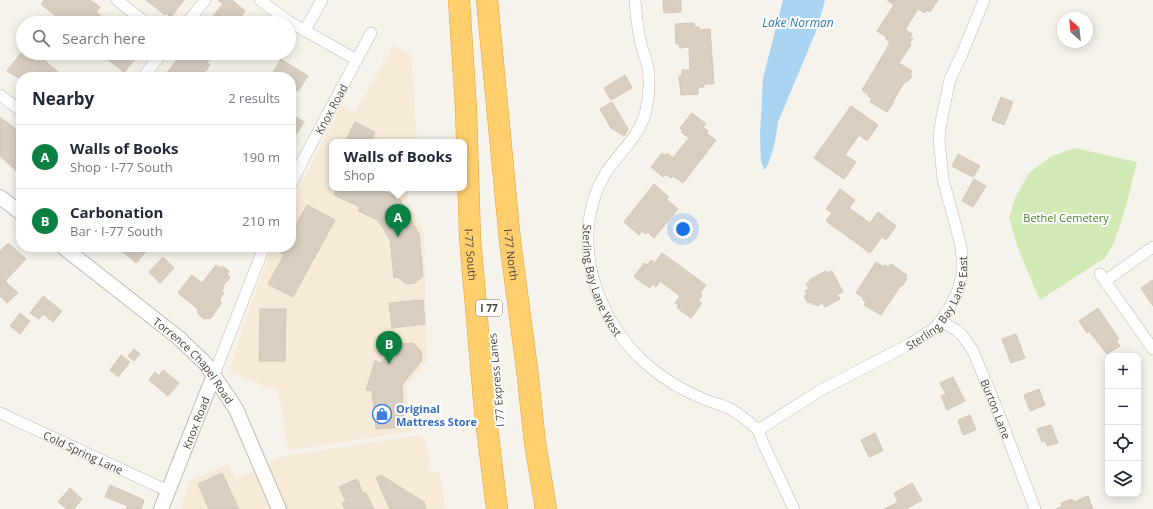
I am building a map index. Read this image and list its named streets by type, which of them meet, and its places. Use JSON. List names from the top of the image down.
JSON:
{
  "streets": {
    "highway": [
      "I-77 South",
      "I-77 North",
      "I 77",
      "I 77 Express Lanes"
    ],
    "street": [
      "Knox Road",
      "Sterling Bay Lane West",
      "Sterling Bay Lane East",
      "Torrence Chapel Road",
      "Burton Lane",
      "Cold Spring Lane"
    ]
  },
  "crossings": [
    ["Knox Road", "Torrence Chapel Road"],
    ["Knox Road", "Cold Spring Lane"],
    ["I-77 South", "I 77 Express Lanes"],
    ["I-77 North", "I 77 Express Lanes"],
    ["Sterling Bay Lane West", "Sterling Bay Lane East"],
    ["Sterling Bay Lane East", "Burton Lane"]
  ],
  "water": ["Lake Norman"],
  "parks": ["Bethel Cemetery"],
  "places": {
    "shop": ["Original Mattress Store"]
  },
  "north": "top left",
  "page": {
    "search": "Search here",
    "heading": ["Nearby", "2 results"],
    "list": [
      {
        "mark": "A",
        "name": "Walls of Books",
        "note": "Shop · I-77 South",
        "value": "190 m"
      },
      {
        "mark": "B",
        "name": "Carbonation",
        "note": "Bar · I-77 South",
        "value": "210 m"
      }
    ],
    "popup": ["Walls of Books", "Shop"],
    "pins": ["A", "B"],
    "map_buttons": ["+", "−"]
  }
}
